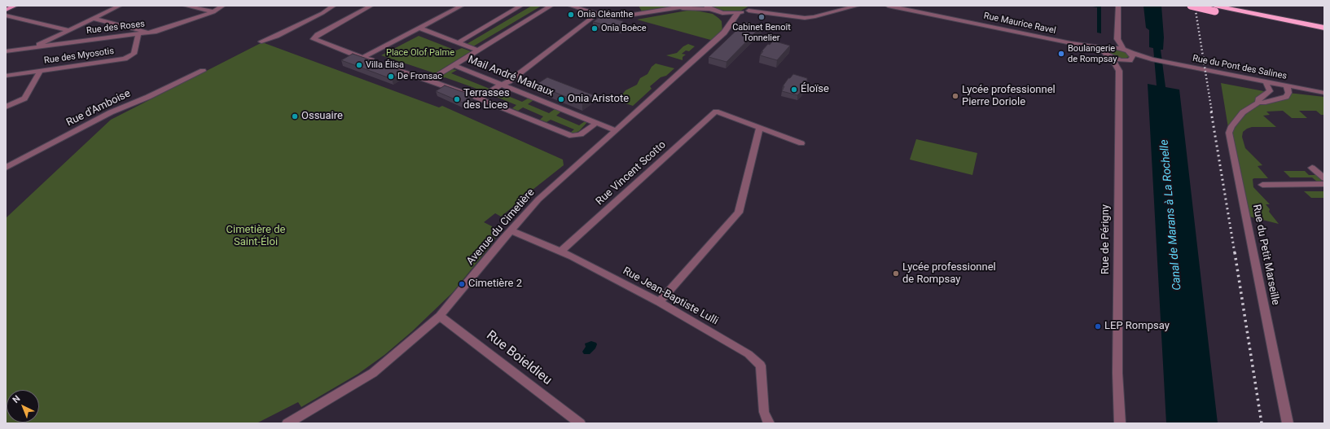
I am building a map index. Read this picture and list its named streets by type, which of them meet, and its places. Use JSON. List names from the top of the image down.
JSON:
{
  "streets": {
    "street": [
      "Rue Maurice Ravel",
      "Rue des Roses",
      "Rue des Myosotis",
      "Rue du Pont des Salines",
      "Mail André Malraux",
      "Rue d'Amboise",
      "Rue Vincent Scotto",
      "Avenue du Cimetière",
      "Rue de Périgny",
      "Rue du Petit Marseille",
      "Rue Jean-Baptiste Lulli",
      "Rue Boieldieu"
    ]
  },
  "crossings": [
    ["Rue des Roses", "Rue des Myosotis"],
    ["Rue du Pont des Salines", "Rue de Périgny"],
    ["Rue du Pont des Salines", "Rue du Petit Marseille"],
    ["Mail André Malraux", "Avenue du Cimetière"],
    ["Rue Vincent Scotto", "Rue Jean-Baptiste Lulli"],
    ["Avenue du Cimetière", "Rue Jean-Baptiste Lulli"],
    ["Avenue du Cimetière", "Rue Boieldieu"]
  ],
  "water": ["Canal de Marans à La Rochelle"],
  "parks": ["Place Olof Palme", "Cimetière de Saint-Éloi"],
  "places": [
    "Onia Cléanthe",
    "Cabinet Benoît Tonnelier",
    "Onia Boèce",
    "Boulangerie de Rompsay",
    "Villa Élisa",
    "De Fronsac",
    "Éloïse",
    "Lycée professionnel Pierre Doriole",
    "Terrasses des Lices",
    "Onia Aristote",
    "Ossuaire",
    "Lycée professionnel de Rompsay",
    "Cimetière 2",
    "LEP Rompsay"
  ],
  "north": "top left"
}
